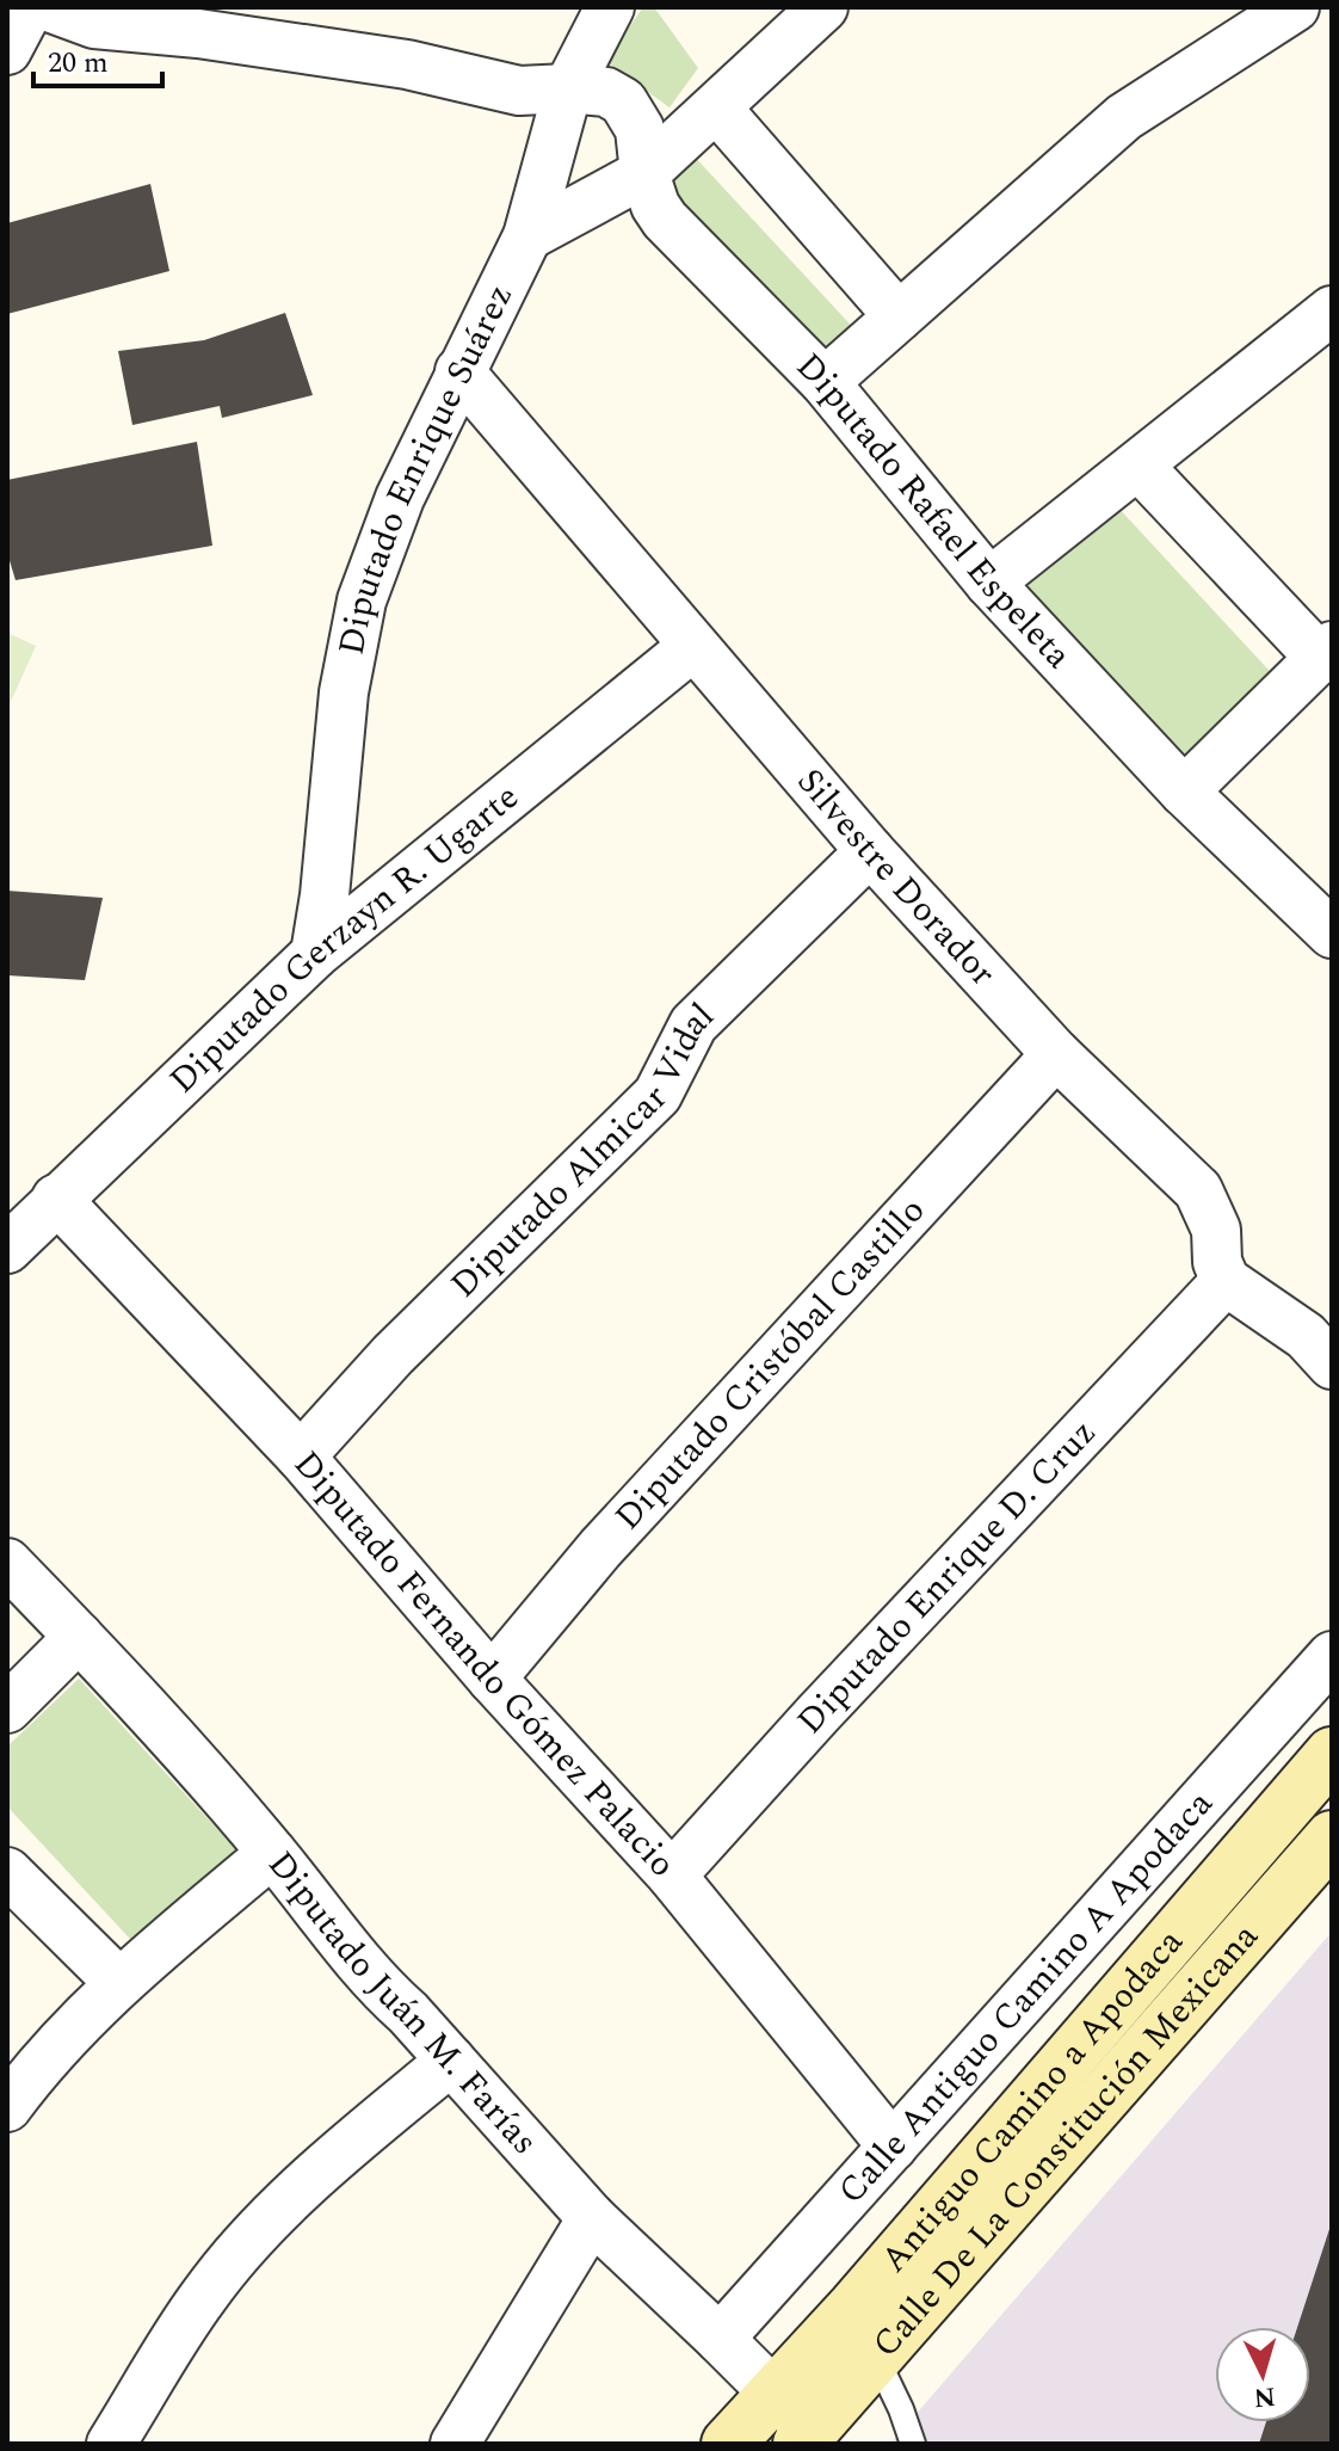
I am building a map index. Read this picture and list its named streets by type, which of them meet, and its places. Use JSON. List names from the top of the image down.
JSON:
{
  "streets": {
    "street": [
      "Diputado Enrique Suárez",
      "Diputado Rafael Espeleta",
      "Silvestre Dorador",
      "Diputado Gerzayn R. Ugarte",
      "Diputado Almicar Vidal",
      "Diputado Cristóbal Castillo",
      "Diputado Enrique D. Cruz",
      "Diputado Fernando Gómez Palacio",
      "Calle Antiguo Camino A Apodaca",
      "Diputado Juán M. Farías",
      "Antiguo Camino a Apodaca",
      "Calle De La Constitución Mexicana"
    ]
  },
  "crossings": [
    ["Diputado Enrique Suárez", "Diputado Rafael Espeleta"],
    ["Diputado Enrique Suárez", "Silvestre Dorador"],
    ["Diputado Enrique Suárez", "Diputado Gerzayn R. Ugarte"],
    ["Silvestre Dorador", "Diputado Gerzayn R. Ugarte"],
    ["Silvestre Dorador", "Diputado Almicar Vidal"],
    ["Silvestre Dorador", "Diputado Cristóbal Castillo"],
    ["Silvestre Dorador", "Diputado Enrique D. Cruz"],
    ["Diputado Gerzayn R. Ugarte", "Diputado Fernando Gómez Palacio"],
    ["Diputado Almicar Vidal", "Diputado Fernando Gómez Palacio"],
    ["Diputado Cristóbal Castillo", "Diputado Fernando Gómez Palacio"],
    ["Diputado Enrique D. Cruz", "Diputado Fernando Gómez Palacio"],
    ["Diputado Fernando Gómez Palacio", "Calle Antiguo Camino A Apodaca"],
    ["Calle Antiguo Camino A Apodaca", "Diputado Juán M. Farías"],
    ["Diputado Juán M. Farías", "Antiguo Camino a Apodaca"],
    ["Diputado Juán M. Farías", "Calle De La Constitución Mexicana"],
    ["Antiguo Camino a Apodaca", "Calle De La Constitución Mexicana"]
  ],
  "scale_bar": "20 m",
  "north": "bottom"
}
